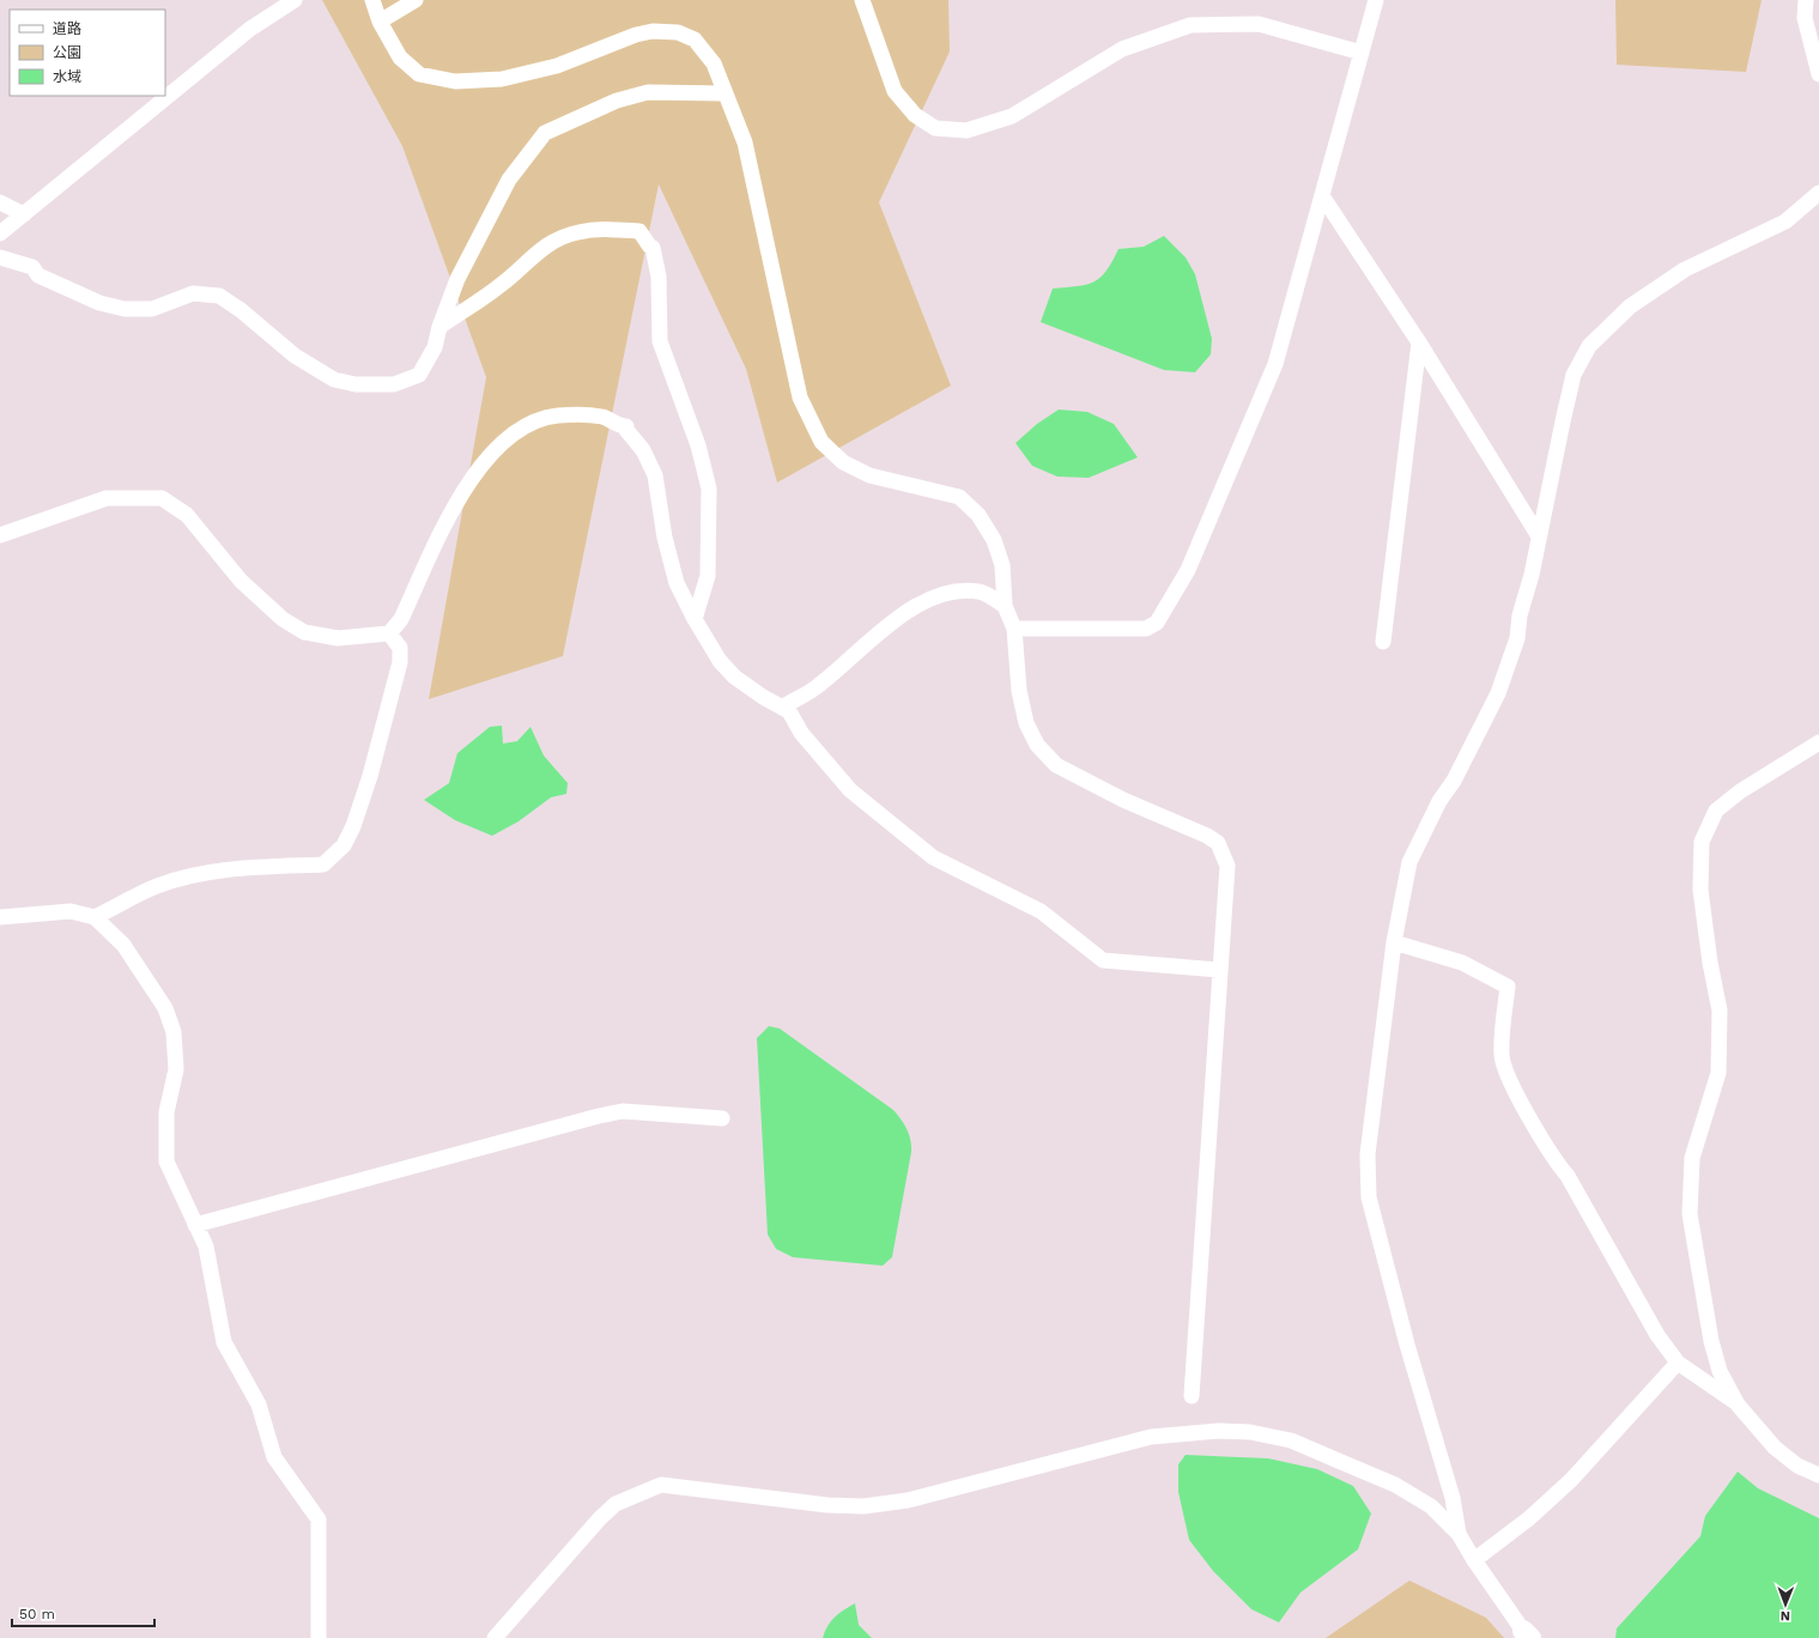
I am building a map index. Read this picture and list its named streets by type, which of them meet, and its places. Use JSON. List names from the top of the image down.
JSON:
{
  "legend": ["道路", "公園", "水域"],
  "scale_bar": "50 m",
  "north": "bottom"
}
